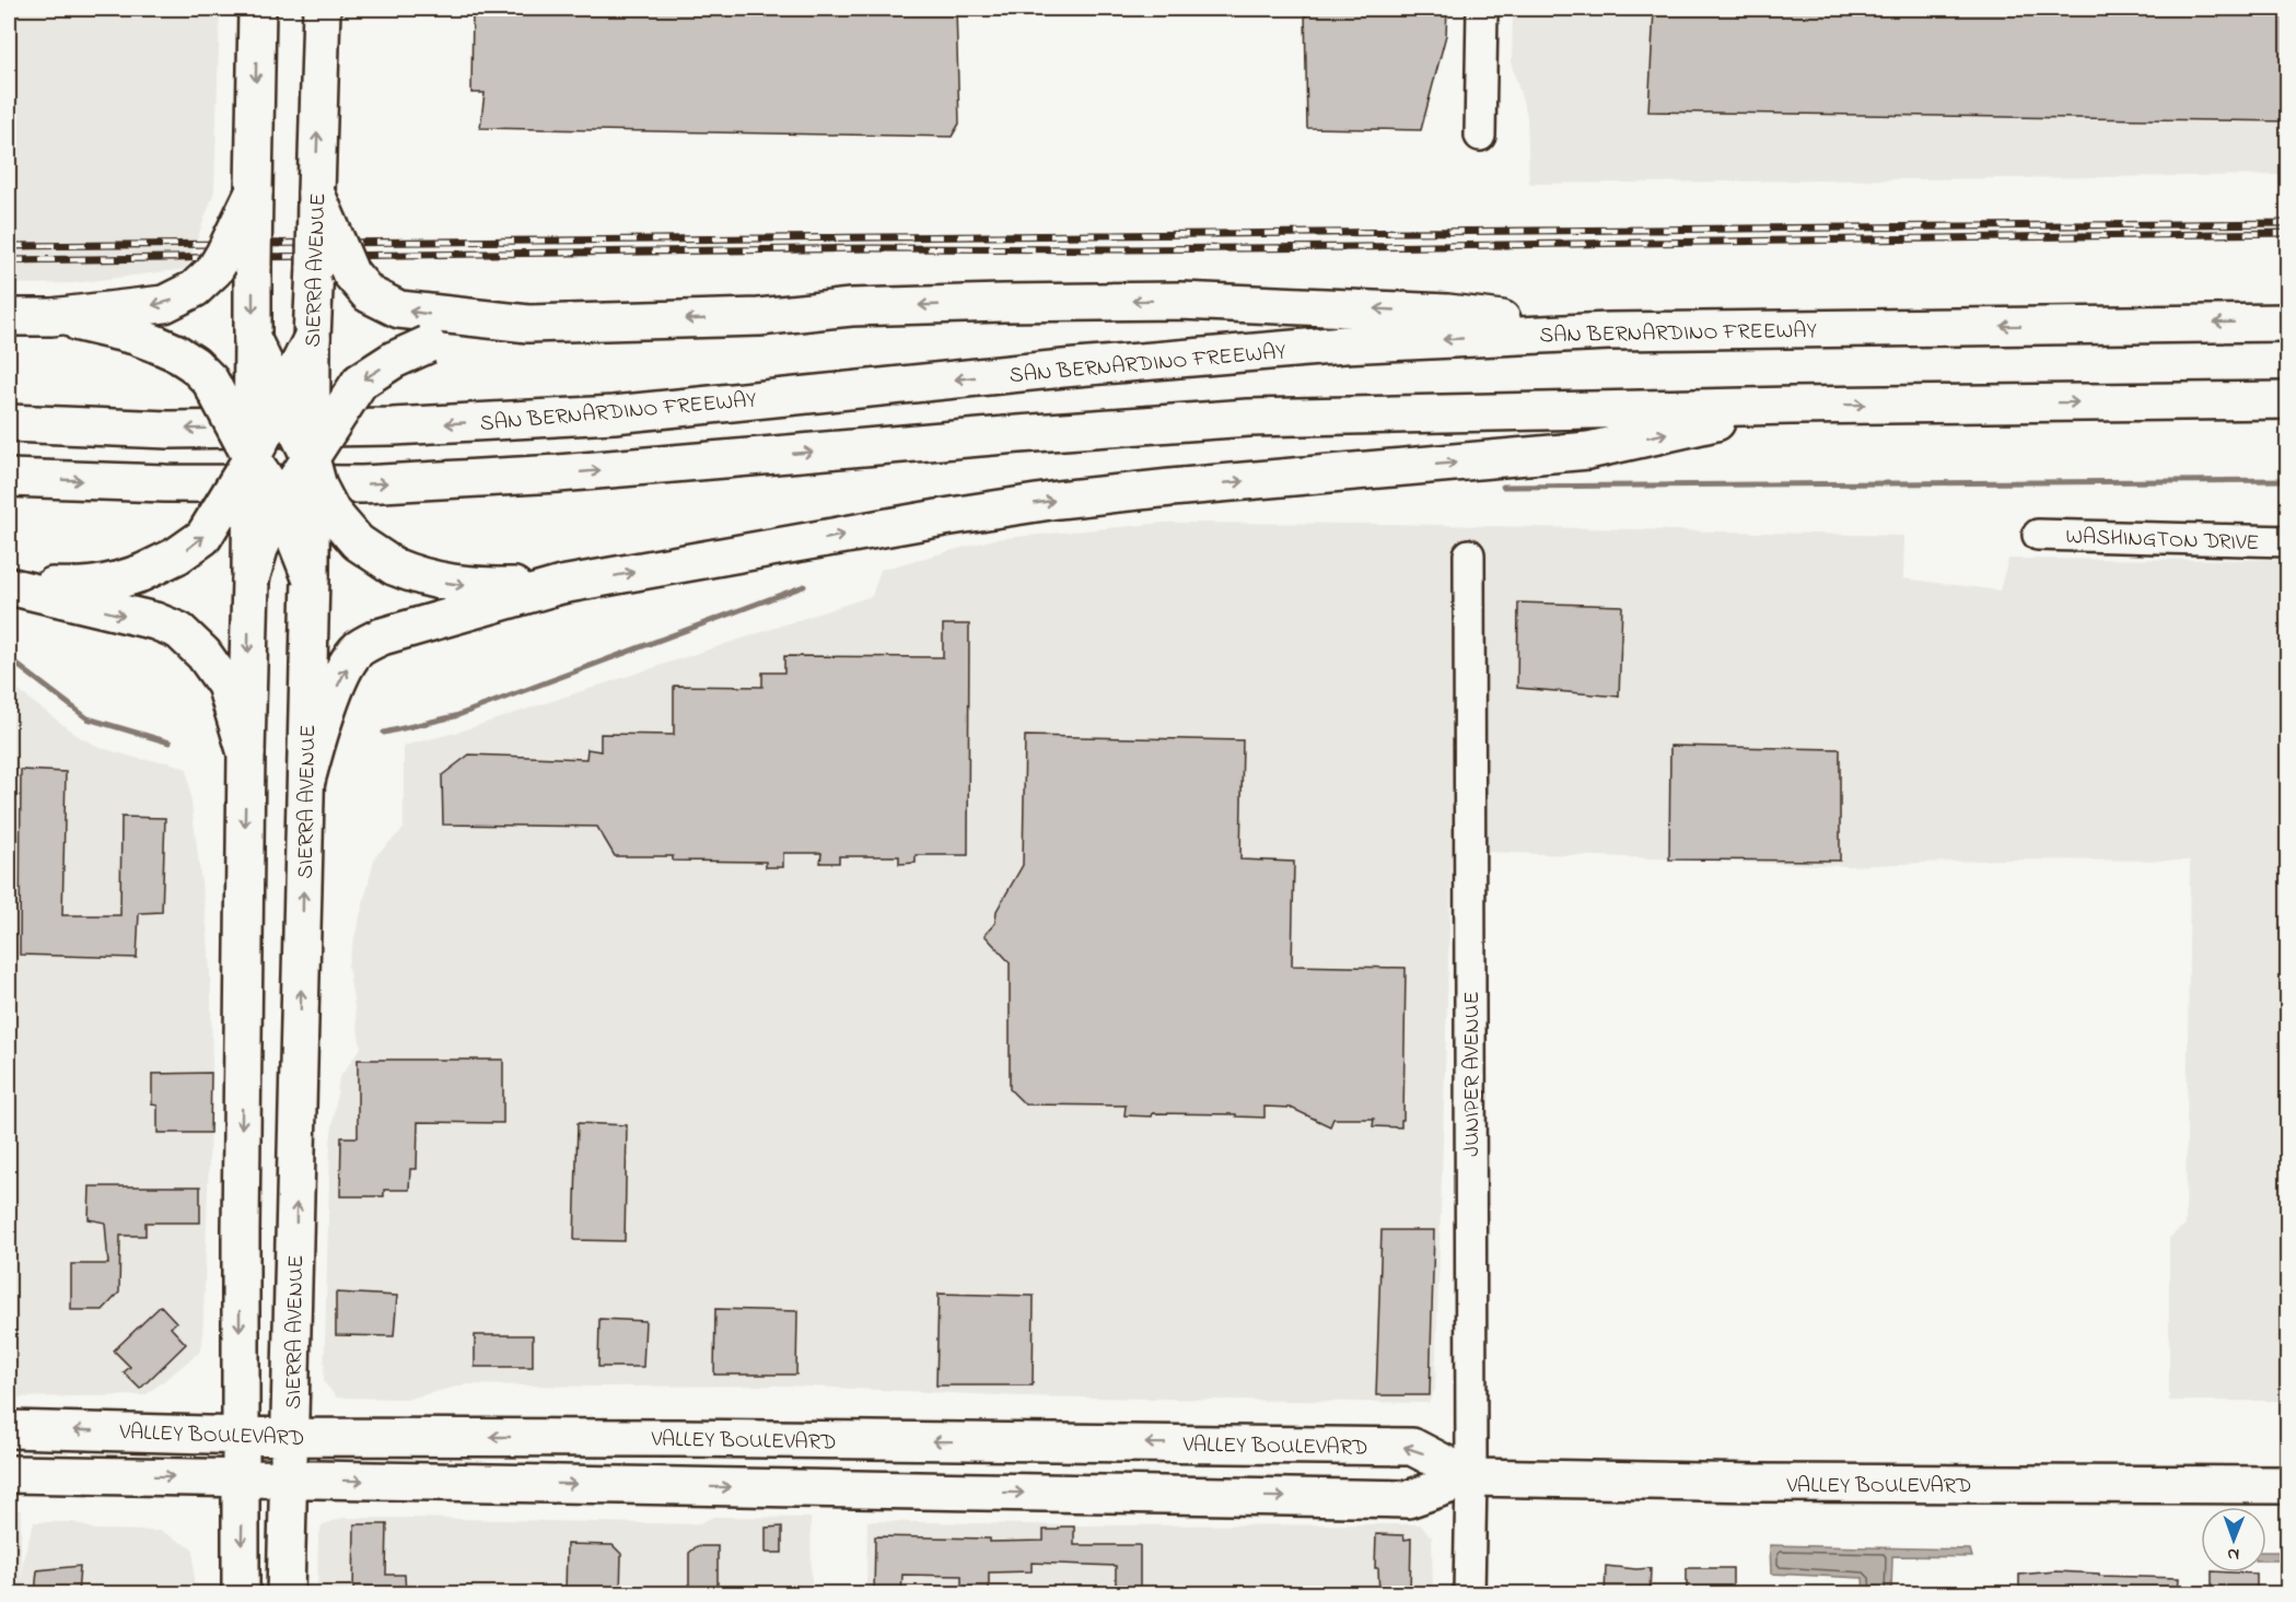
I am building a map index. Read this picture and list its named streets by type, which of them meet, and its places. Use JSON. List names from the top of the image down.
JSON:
{
  "streets": {
    "main road": ["SIERRA AVENUE", "SAN BERNARDINO FREEWAY", "VALLEY BOULEVARD"],
    "street": ["WASHINGTON DRIVE", "JUNIPER AVENUE"]
  },
  "crossings": [
    ["SIERRA AVENUE", "VALLEY BOULEVARD"],
    ["JUNIPER AVENUE", "VALLEY BOULEVARD"]
  ],
  "north": "bottom"
}
